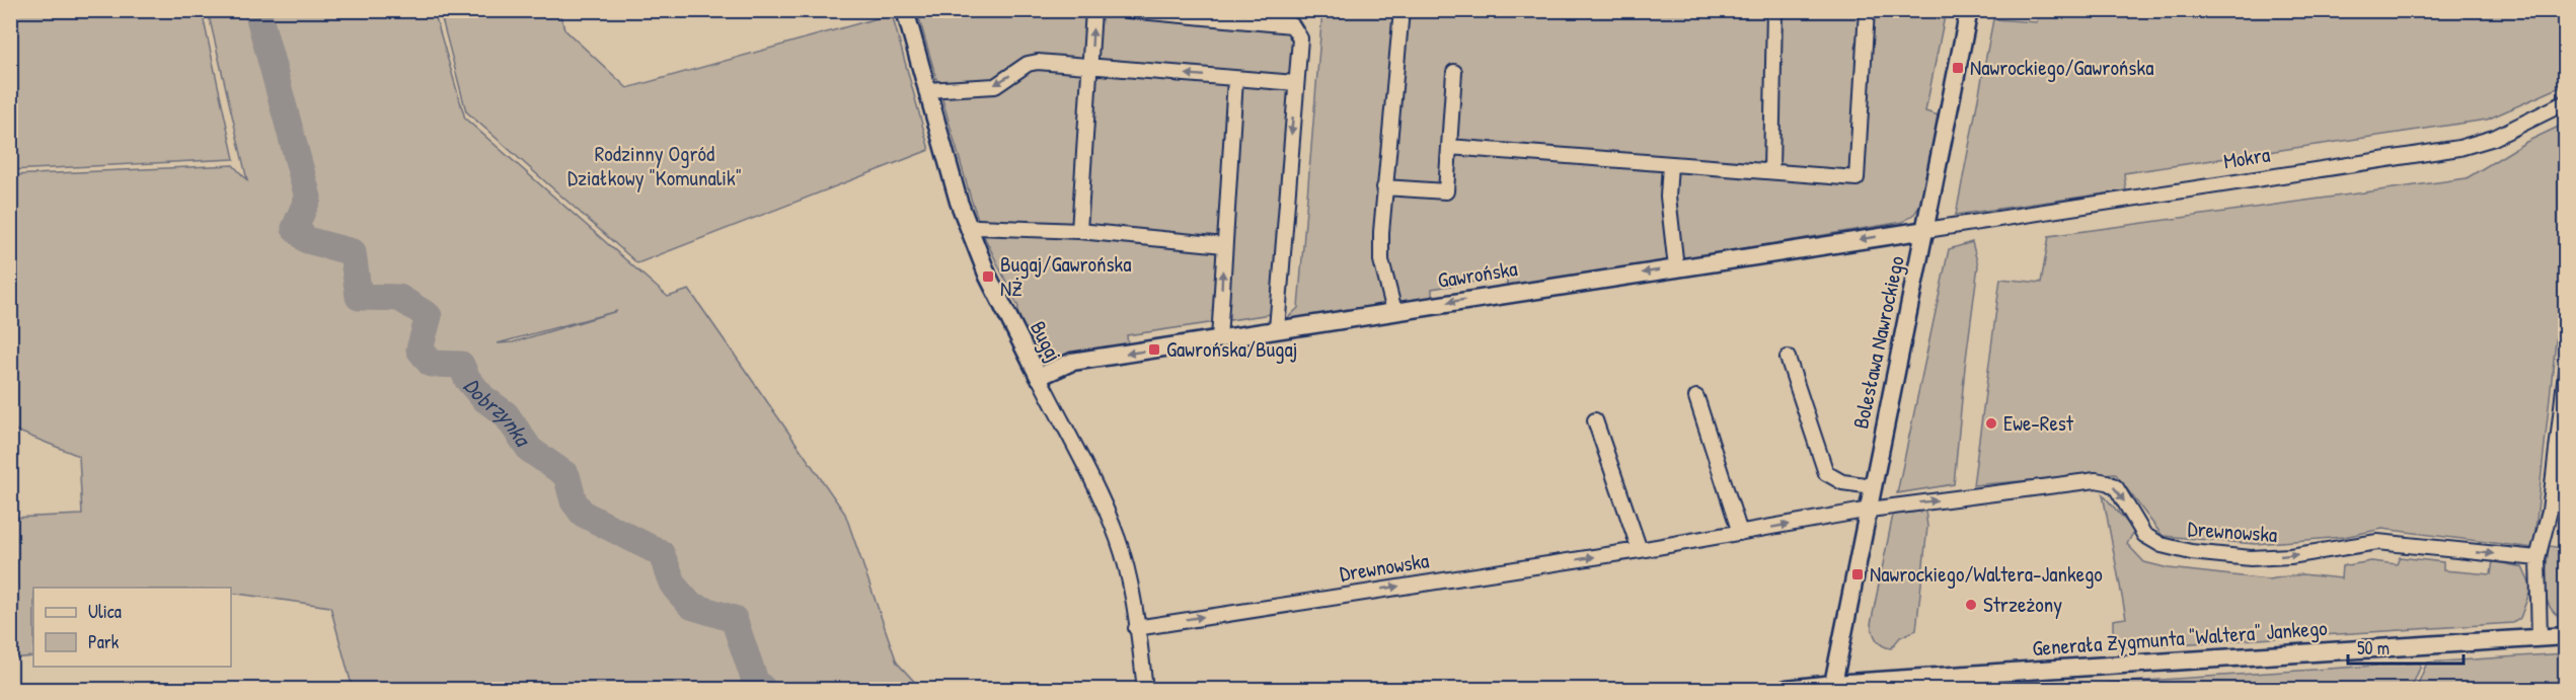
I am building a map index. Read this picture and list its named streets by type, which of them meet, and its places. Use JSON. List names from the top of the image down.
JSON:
{
  "streets": {
    "street": [
      "Mokra",
      "Gawrońska",
      "Bugaj",
      "Bolesława Nawrockiego",
      "Drewnowska",
      "Generała Zygmunta \"Waltera\" Jankego"
    ]
  },
  "crossings": [
    ["Mokra", "Gawrońska"],
    ["Mokra", "Bolesława Nawrockiego"],
    ["Gawrońska", "Bugaj"],
    ["Gawrońska", "Bolesława Nawrockiego"],
    ["Bugaj", "Drewnowska"],
    ["Bolesława Nawrockiego", "Drewnowska"],
    ["Bolesława Nawrockiego", "Generała Zygmunta \"Waltera\" Jankego"]
  ],
  "one_way": ["Drewnowska"],
  "water": ["Dobrzynka"],
  "parks": ["Rodzinny Ogród Działkowy \"Komunalik\""],
  "places": {
    "transit": [
      "Nawrockiego/Gawrońska",
      "Bugaj/Gawrońska NŻ",
      "Gawrońska/Bugaj",
      "Nawrockiego/Waltera-Jankego"
    ],
    "other": ["Ewe-Rest", "Strzeżony"]
  },
  "legend": ["Ulica", "Park"],
  "scale_bar": "50 m"
}
